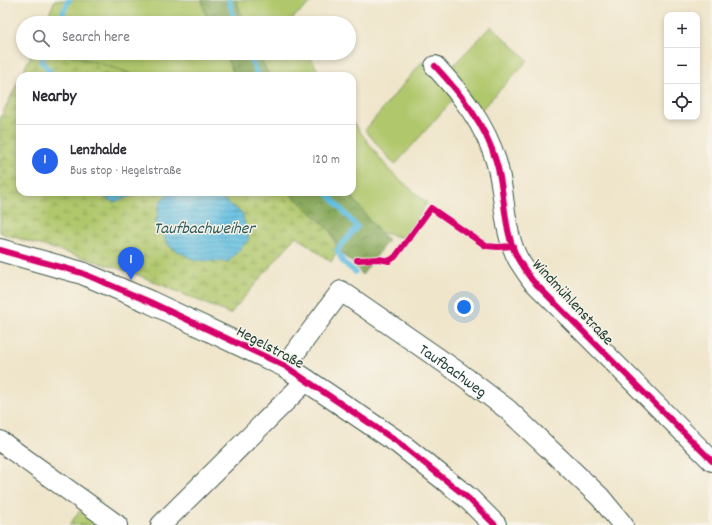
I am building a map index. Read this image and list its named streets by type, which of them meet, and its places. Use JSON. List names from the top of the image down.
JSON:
{
  "streets": {
    "street": ["Windmühlenstraße", "Hegelstraße", "Taufbachweg"]
  },
  "crossings": [
    ["Hegelstraße", "Taufbachweg"]
  ],
  "water": ["Taufbachweiher"],
  "page": {
    "map_buttons": ["+", "−"],
    "search": "Search here",
    "heading": "Nearby",
    "list": [
      {
        "mark": "1",
        "name": "Lenzhalde",
        "note": "Bus stop · Hegelstraße",
        "value": "120 m"
      }
    ],
    "pins": "1"
  }
}
